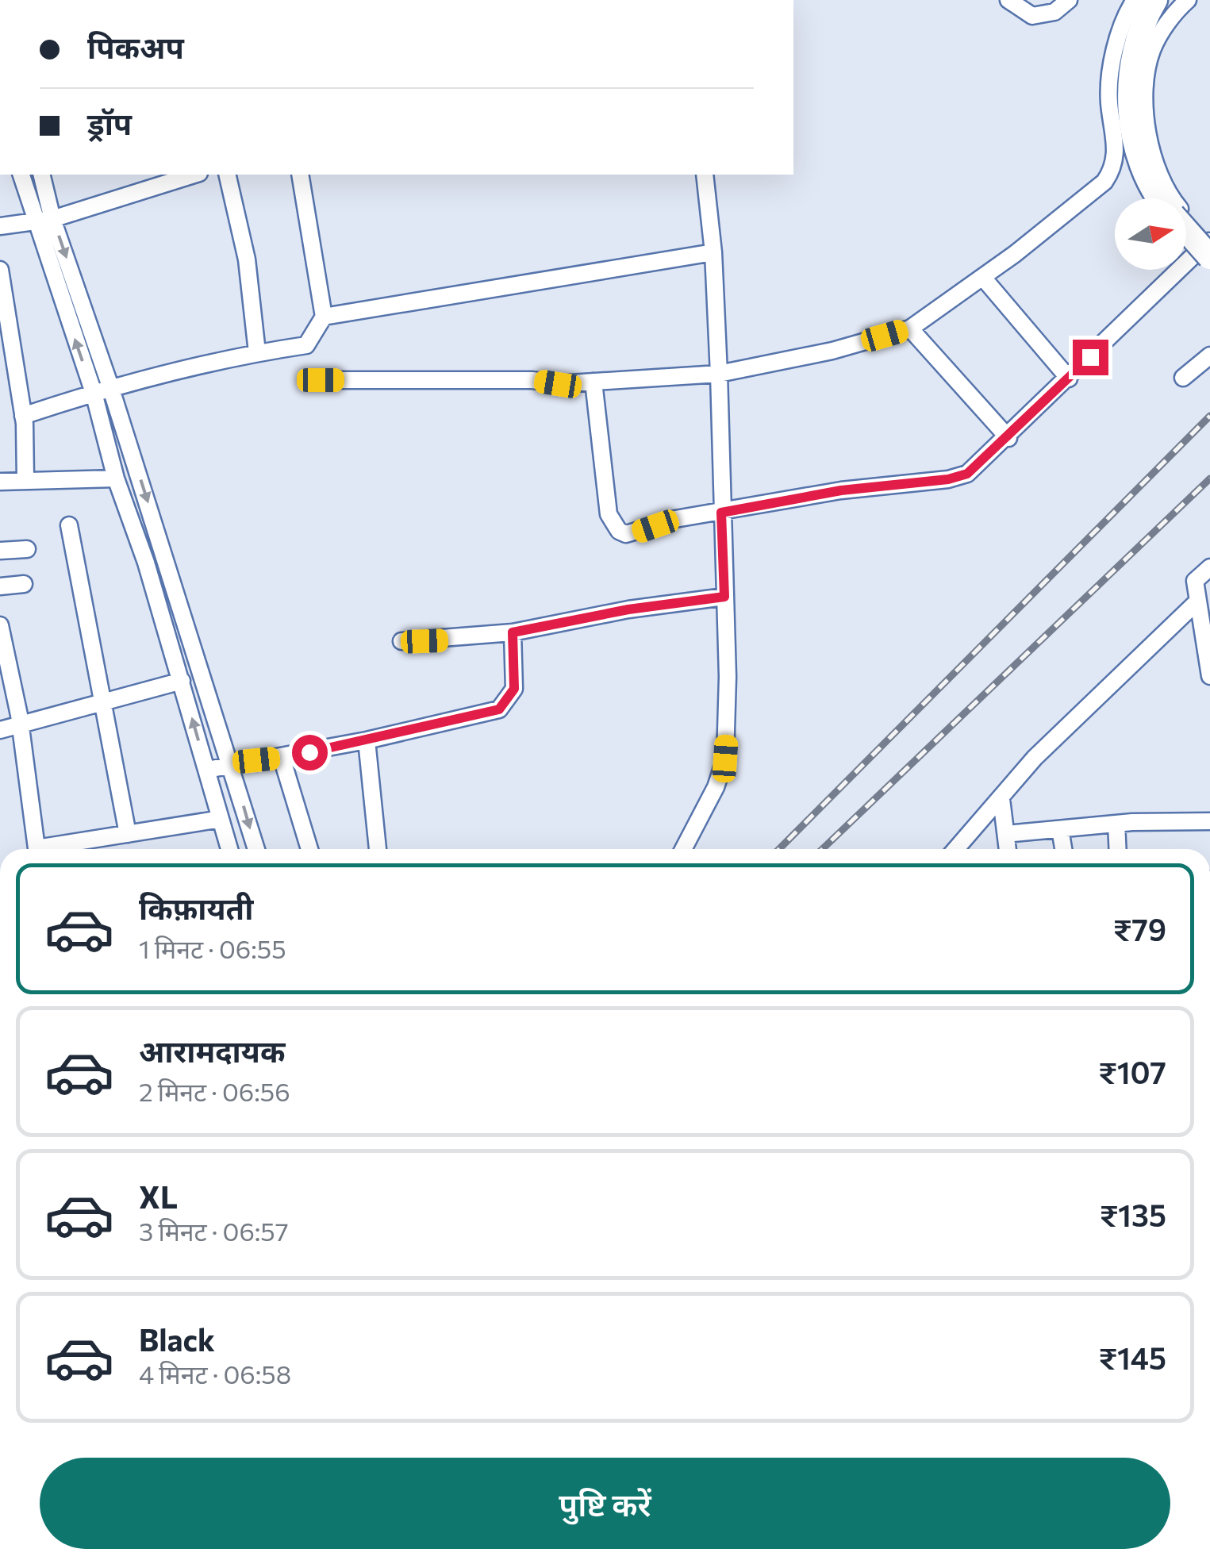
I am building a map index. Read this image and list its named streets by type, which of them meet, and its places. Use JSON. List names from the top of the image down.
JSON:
{
  "north": "right",
  "page": {
    "banner": ["पिकअप", "ड्रॉप"],
    "list": [
      {
        "name": "किफ़ायती",
        "note": "1 मिनट · 06:55",
        "value": "₹79"
      },
      {
        "name": "आरामदायक",
        "note": "2 मिनट · 06:56",
        "value": "₹107"
      },
      {
        "name": "XL",
        "note": "3 मिनट · 06:57",
        "value": "₹135"
      },
      {
        "name": "Black",
        "note": "4 मिनट · 06:58",
        "value": "₹145"
      }
    ],
    "buttons": "पुष्टि करें"
  }
}
